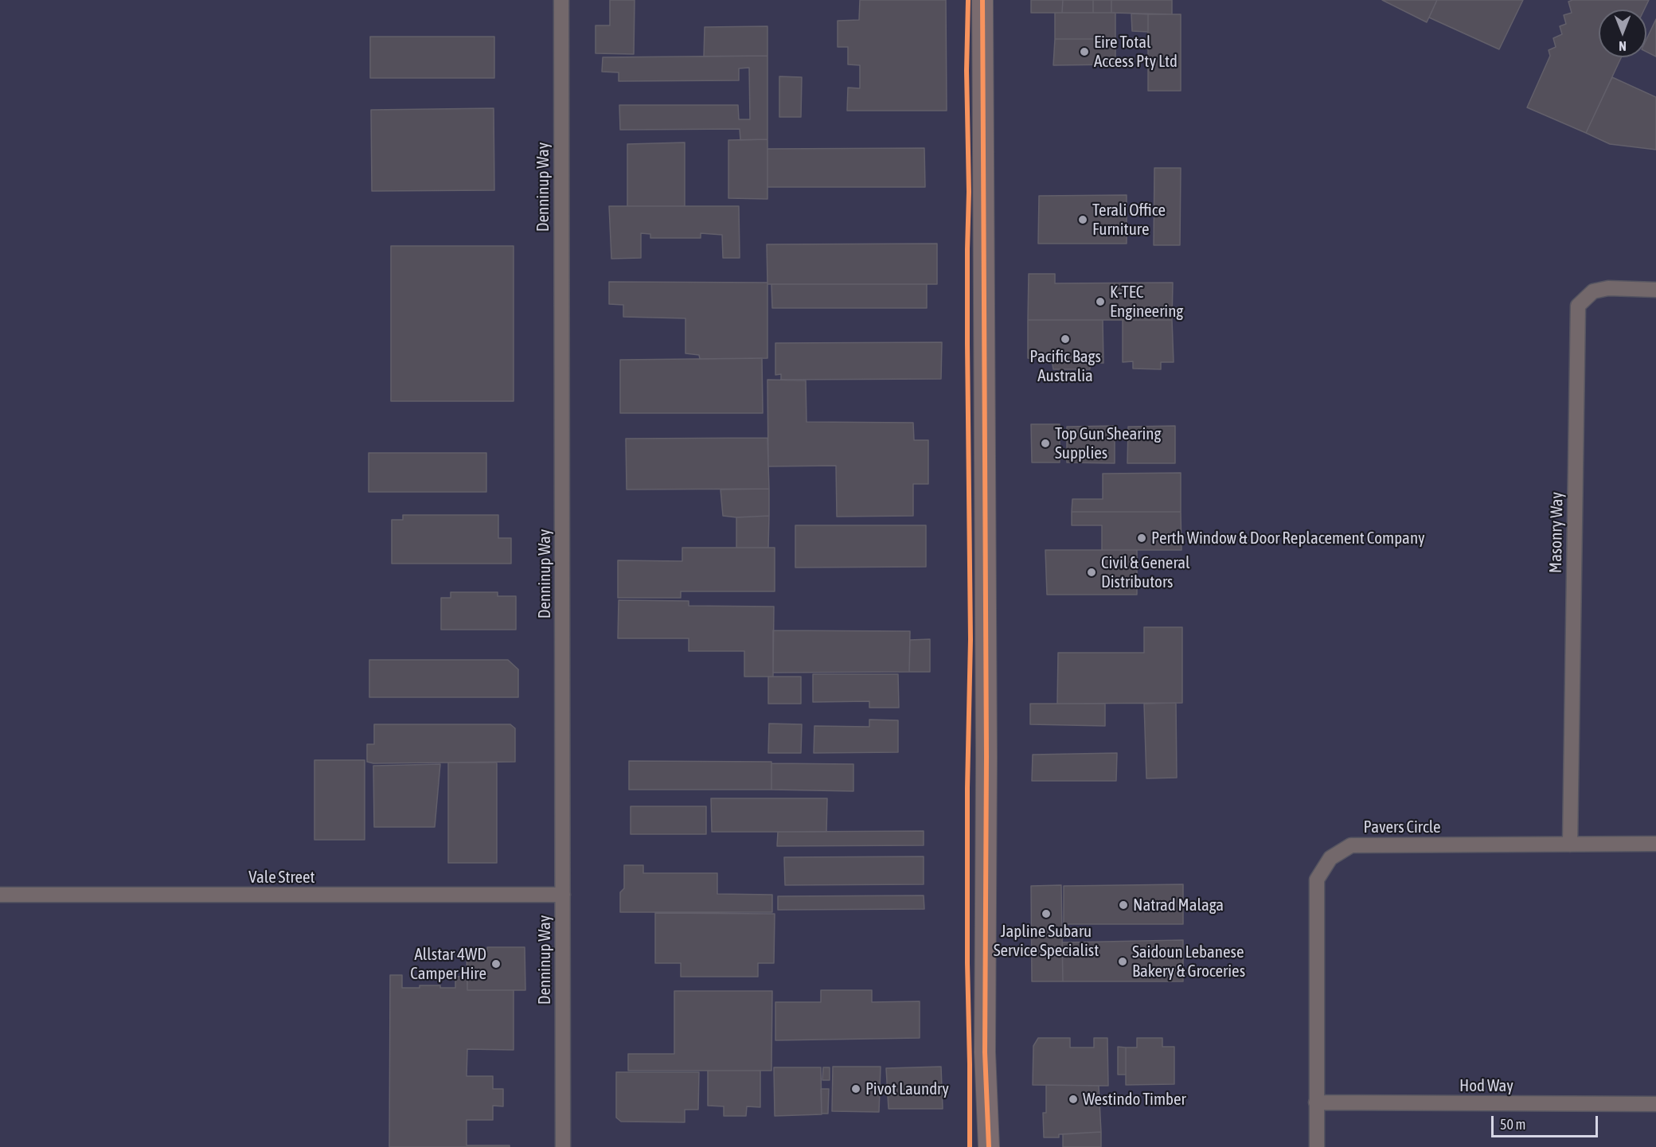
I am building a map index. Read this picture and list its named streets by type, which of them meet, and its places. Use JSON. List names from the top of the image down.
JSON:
{
  "streets": {
    "street": [
      "Denninup Way",
      "Masonry Way",
      "Pavers Circle",
      "Vale Street",
      "Hod Way"
    ]
  },
  "crossings": [
    ["Denninup Way", "Vale Street"],
    ["Masonry Way", "Pavers Circle"],
    ["Pavers Circle", "Hod Way"]
  ],
  "places": [
    "Eire Total Access Pty Ltd",
    "Terali Office Furniture",
    "K-TEC Engineering",
    "Pacific Bags Australia",
    "Top Gun Shearing Supplies",
    "Perth Window & Door Replacement Company",
    "Civil & General Distributors",
    "Natrad Malaga",
    "Japline Subaru Service Specialist",
    "Saidoun Lebanese Bakery & Groceries",
    "Allstar 4WD Camper Hire",
    "Pivot Laundry",
    "Westindo Timber"
  ],
  "scale_bar": "50 m",
  "north": "bottom"
}
